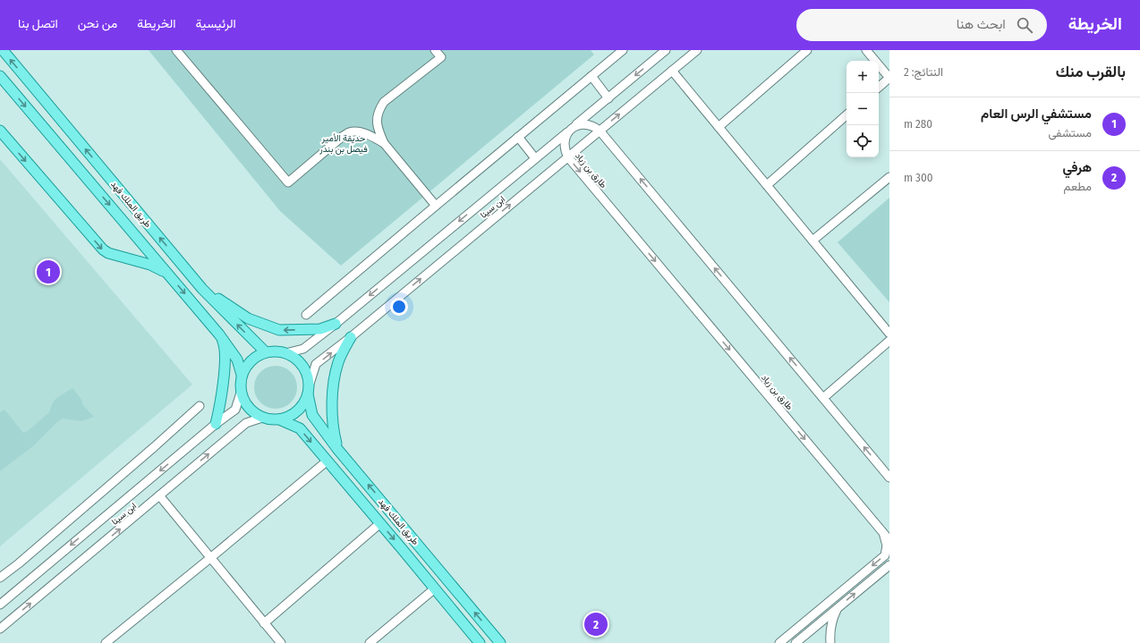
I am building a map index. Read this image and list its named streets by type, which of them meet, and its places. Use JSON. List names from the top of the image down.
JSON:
{
  "streets": {
    "main road": ["طريق الملك فهد"],
    "street": ["طارق بن زياد", "ابن سينا"]
  },
  "crossings": [
    ["طارق بن زياد", "ابن سينا"],
    ["طريق الملك فهد", "ابن سينا"]
  ],
  "parks": ["حديقة الأمير فيصل بن بندر"],
  "page": {
    "header": "الخريطة",
    "search": "ابحث هنا",
    "nav": [
      "الرئيسية",
      "الخريطة",
      "من نحن",
      "اتصل بنا"
    ],
    "heading": ["بالقرب منك", "النتائج: 2"],
    "map_buttons": ["+", "−"],
    "list": [
      {
        "mark": "1",
        "name": "مستشفي الرس العام",
        "note": "مستشفى",
        "value": "280 m"
      },
      {
        "mark": "2",
        "name": "هرفي",
        "note": "مطعم",
        "value": "300 m"
      }
    ],
    "pins": ["1", "2"]
  }
}
